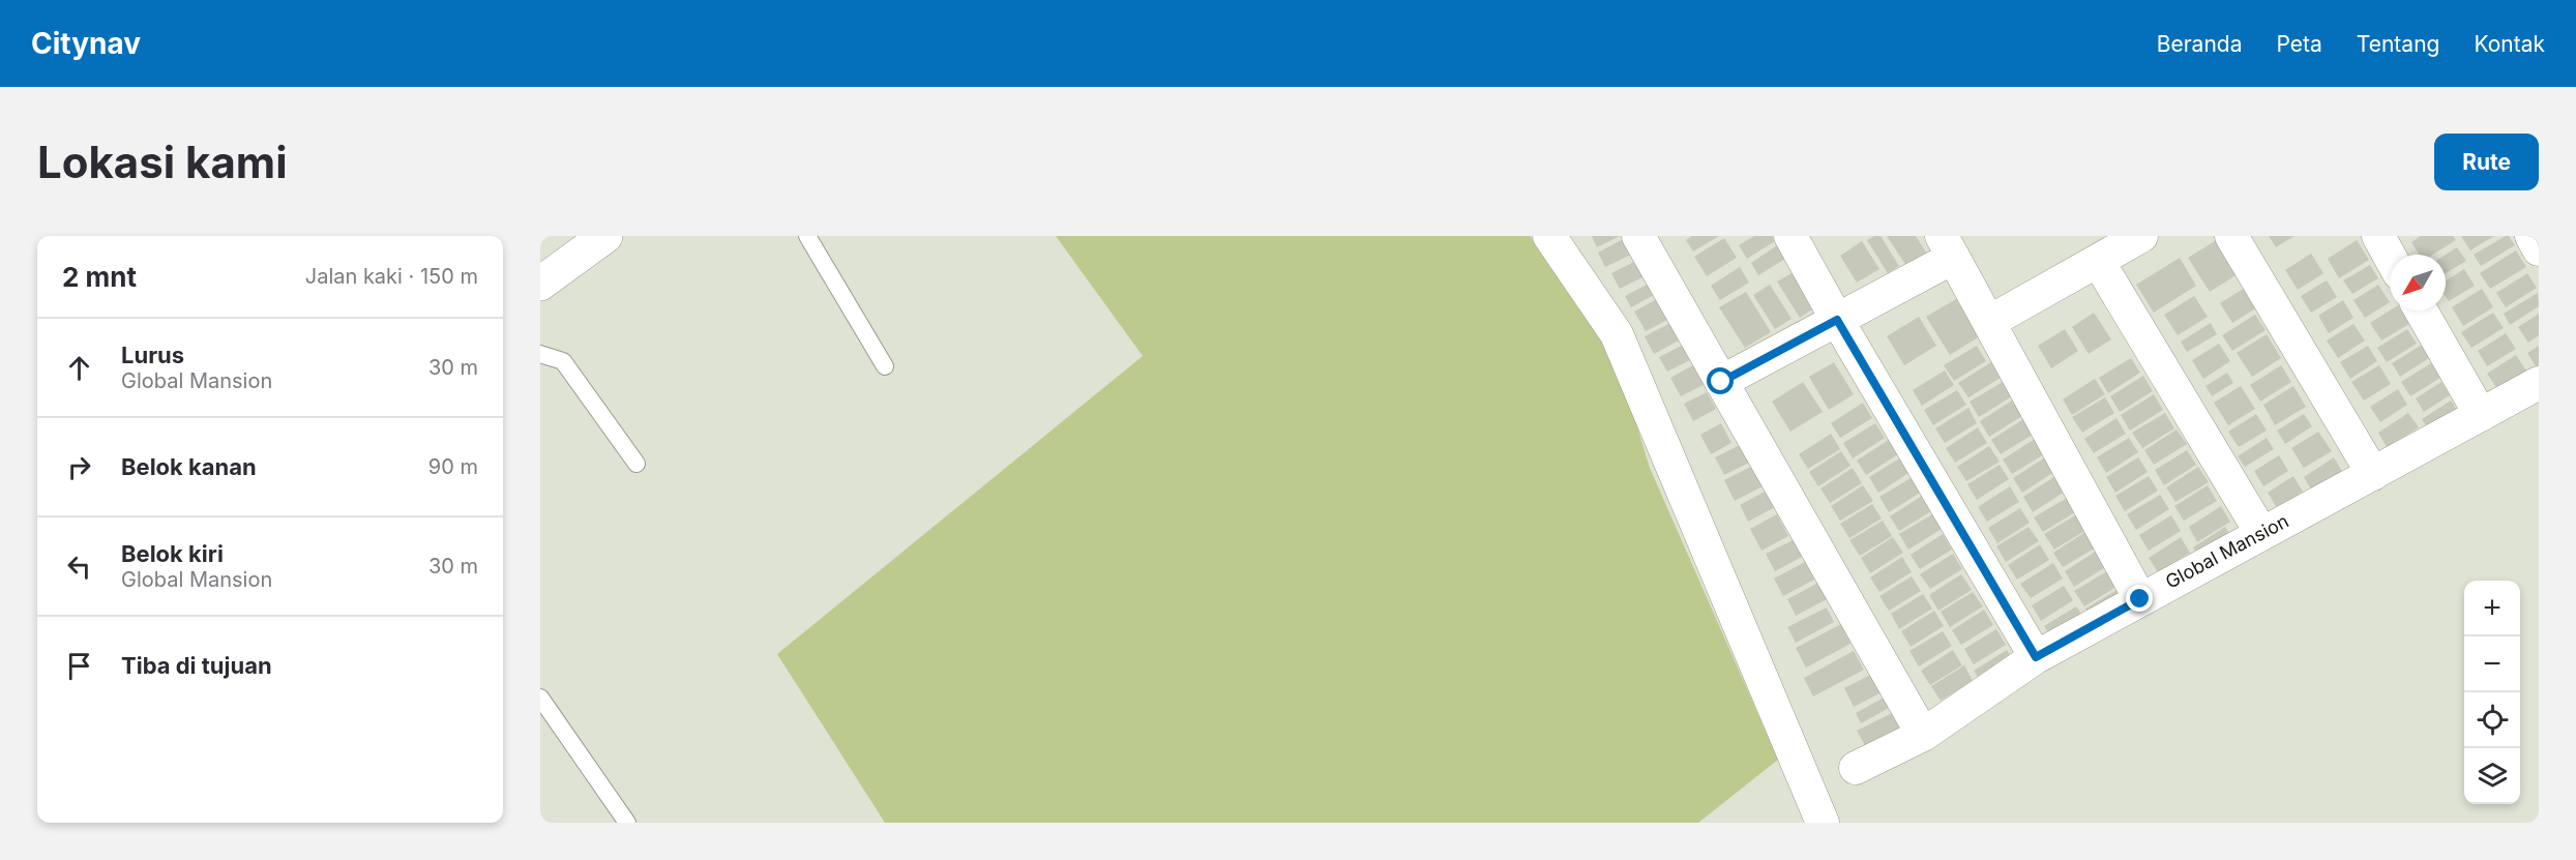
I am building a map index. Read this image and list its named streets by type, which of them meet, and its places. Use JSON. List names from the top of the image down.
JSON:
{
  "streets": {
    "street": ["Global Mansion"]
  },
  "north": "bottom left",
  "page": {
    "header": "Citynav",
    "nav": [
      "Beranda",
      "Peta",
      "Tentang",
      "Kontak"
    ],
    "buttons": "Rute",
    "title": "Lokasi kami",
    "heading": ["2 mnt", "Jalan kaki · 150 m"],
    "list": [
      ["Lurus", "Global Mansion", "30 m"],
      ["Belok kanan", "90 m"],
      ["Belok kiri", "Global Mansion", "30 m"],
      "Tiba di tujuan"
    ],
    "map_buttons": ["+", "−"]
  }
}
